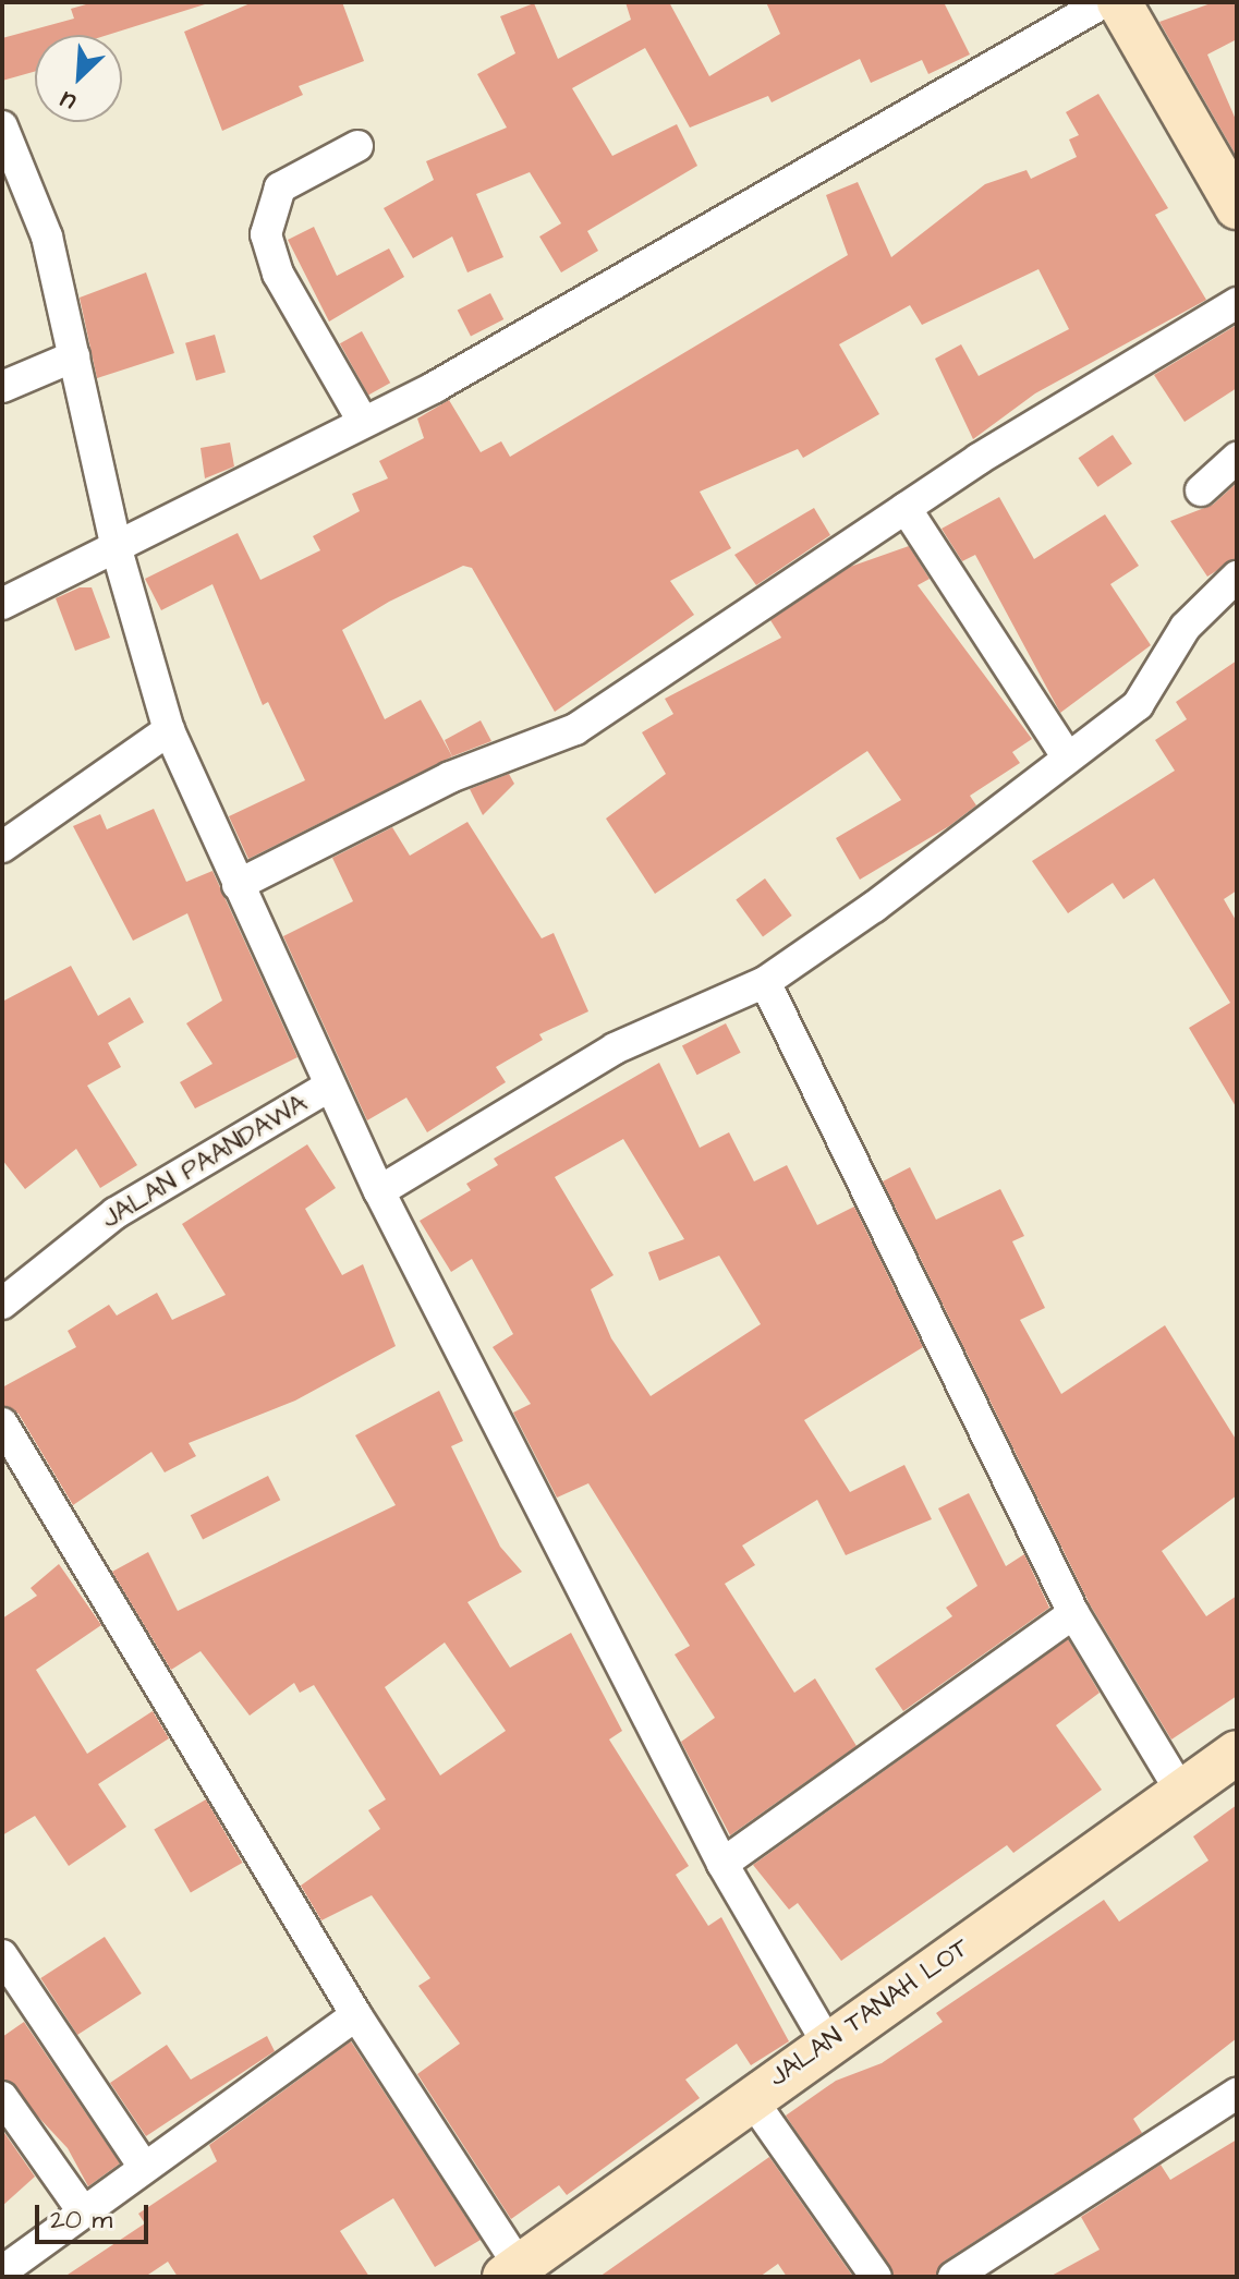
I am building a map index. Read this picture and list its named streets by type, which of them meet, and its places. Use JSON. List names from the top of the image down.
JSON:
{
  "streets": {
    "main road": ["JALAN TANAH LOT"],
    "street": ["JALAN PAANDAWA"]
  },
  "scale_bar": "20 m",
  "north": "bottom left"
}
